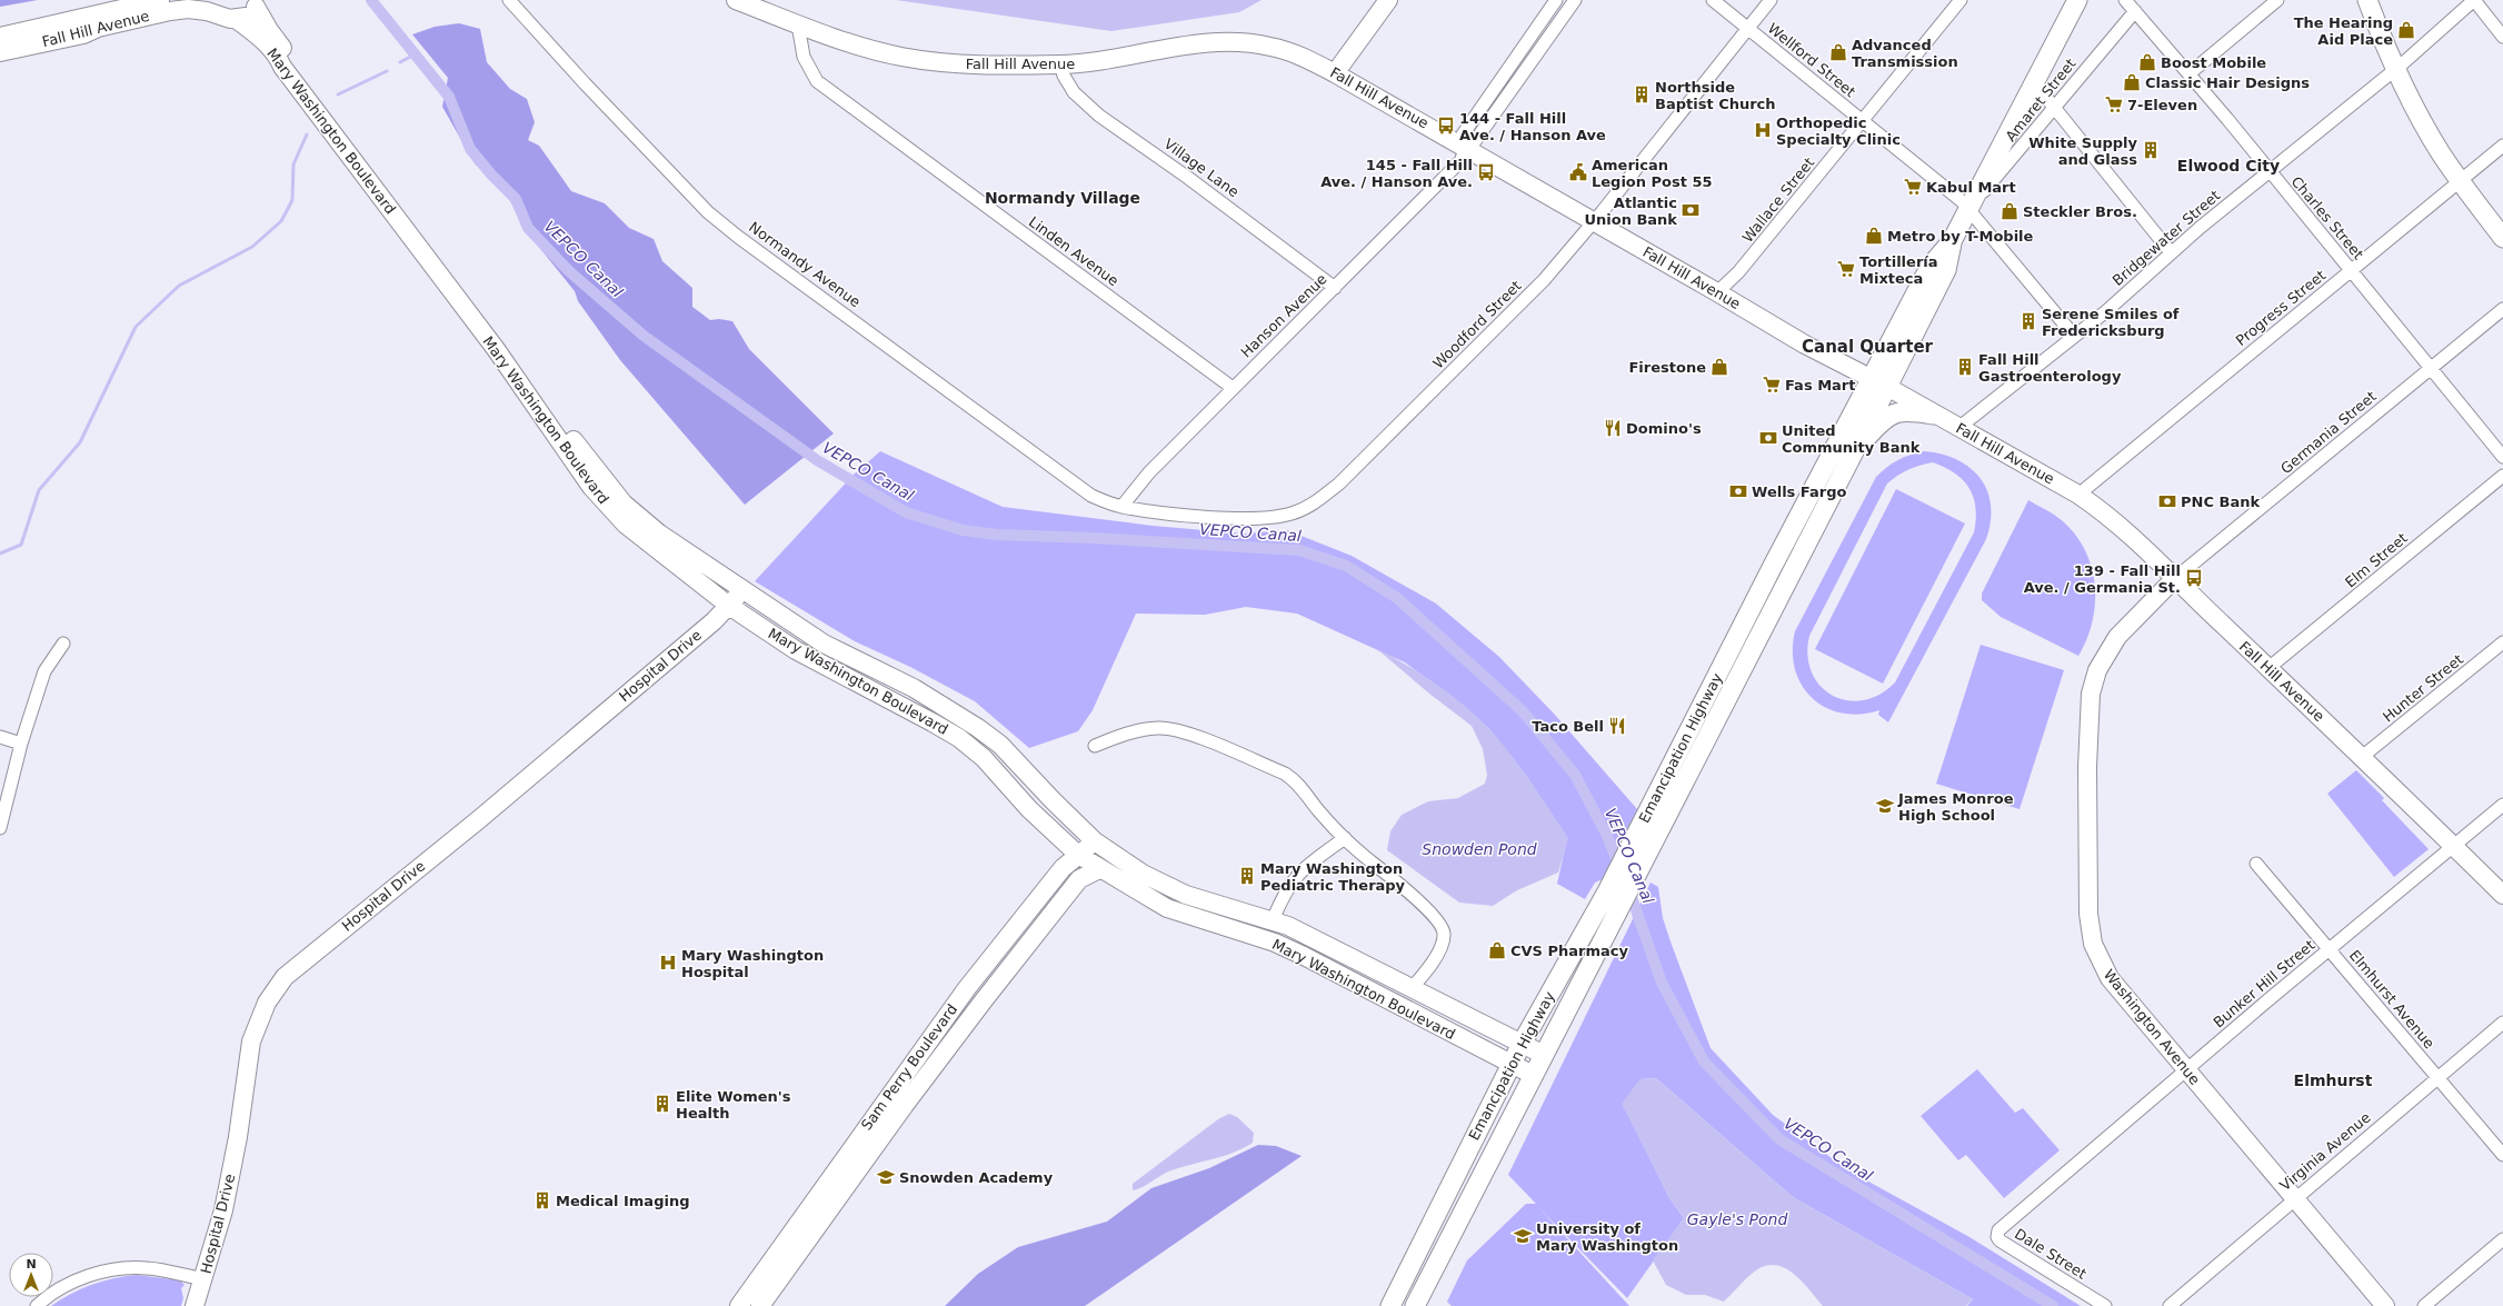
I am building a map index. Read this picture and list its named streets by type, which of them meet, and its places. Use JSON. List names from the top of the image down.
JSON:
{
  "streets": {
    "main road": ["Emancipation Highway"],
    "street": [
      "Fall Hill Avenue",
      "Wellford Street",
      "Amaret Street",
      "Mary Washington Boulevard",
      "Village Lane",
      "Wallace Street",
      "Charles Street",
      "Bridgewater Street",
      "Linden Avenue",
      "Normandy Avenue",
      "Progress Street",
      "Hanson Avenue",
      "Woodford Street",
      "Germania Street",
      "Elm Street",
      "Hospital Drive",
      "Hunter Street",
      "Bunker Hill Street",
      "Elmhurst Avenue",
      "Washington Avenue",
      "Sam Perry Boulevard",
      "Virginia Avenue",
      "Dale Street"
    ]
  },
  "crossings": [
    ["Fall Hill Avenue", "Mary Washington Boulevard"],
    ["Fall Hill Avenue", "Village Lane"],
    ["Fall Hill Avenue", "Wallace Street"],
    ["Fall Hill Avenue", "Bridgewater Street"],
    ["Fall Hill Avenue", "Linden Avenue"],
    ["Fall Hill Avenue", "Progress Street"],
    ["Fall Hill Avenue", "Hanson Avenue"],
    ["Fall Hill Avenue", "Woodford Street"],
    ["Fall Hill Avenue", "Germania Street"],
    ["Fall Hill Avenue", "Elm Street"],
    ["Fall Hill Avenue", "Hunter Street"],
    ["Fall Hill Avenue", "Emancipation Highway"],
    ["Fall Hill Avenue", "Bunker Hill Street"],
    ["Fall Hill Avenue", "Washington Avenue"],
    ["Wellford Street", "Amaret Street"],
    ["Wellford Street", "Wallace Street"],
    ["Wellford Street", "Bridgewater Street"],
    ["Wellford Street", "Woodford Street"],
    ["Wellford Street", "Emancipation Highway"],
    ["Amaret Street", "Charles Street"],
    ["Amaret Street", "Emancipation Highway"],
    ["Mary Washington Boulevard", "Hospital Drive"],
    ["Mary Washington Boulevard", "Emancipation Highway"],
    ["Mary Washington Boulevard", "Sam Perry Boulevard"],
    ["Village Lane", "Hanson Avenue"],
    ["Charles Street", "Bridgewater Street"],
    ["Charles Street", "Progress Street"],
    ["Charles Street", "Germania Street"],
    ["Linden Avenue", "Hanson Avenue"],
    ["Normandy Avenue", "Hanson Avenue"],
    ["Normandy Avenue", "Woodford Street"],
    ["Hanson Avenue", "Woodford Street"],
    ["Germania Street", "Washington Avenue"],
    ["Bunker Hill Street", "Elmhurst Avenue"],
    ["Bunker Hill Street", "Washington Avenue"],
    ["Bunker Hill Street", "Dale Street"],
    ["Elmhurst Avenue", "Virginia Avenue"],
    ["Washington Avenue", "Virginia Avenue"]
  ],
  "districts": [
    "Elwood City",
    "Normandy Village",
    "Canal Quarter",
    "Elmhurst"
  ],
  "water": ["VEPCO Canal", "Snowden Pond", "Gayle's Pond"],
  "places": {
    "shop": [
      "The Hearing Aid Place",
      "Advanced Transmission",
      "Boost Mobile",
      "Classic Hair Designs",
      "Steckler Bros.",
      "Metro by T-Mobile",
      "Firestone",
      "CVS Pharmacy"
    ],
    "building": [
      "Northside Baptist Church",
      "White Supply and Glass",
      "Serene Smiles of Fredericksburg",
      "Fall Hill Gastroenterology",
      "Mary Washington Pediatric Therapy",
      "Elite Women's Health",
      "Medical Imaging"
    ],
    "supermarket": [
      "7-Eleven",
      "Kabul Mart",
      "Tortillería Mixteca",
      "Fas Mart"
    ],
    "bus stop": ["144 - Fall Hill Ave. / Hanson Ave", "145 - Fall Hill Ave. / Hanson Ave.", "139 - Fall Hill Ave. / Germania St."],
    "hospital": ["Orthopedic Specialty Clinic", "Mary Washington Hospital"],
    "public building": ["American Legion Post 55"],
    "bank": [
      "Atlantic Union Bank",
      "United Community Bank",
      "Wells Fargo",
      "PNC Bank"
    ],
    "restaurant": ["Domino's", "Taco Bell"],
    "school or university": ["James Monroe High School", "Snowden Academy", "University of Mary Washington"]
  },
  "north": "top"
}
